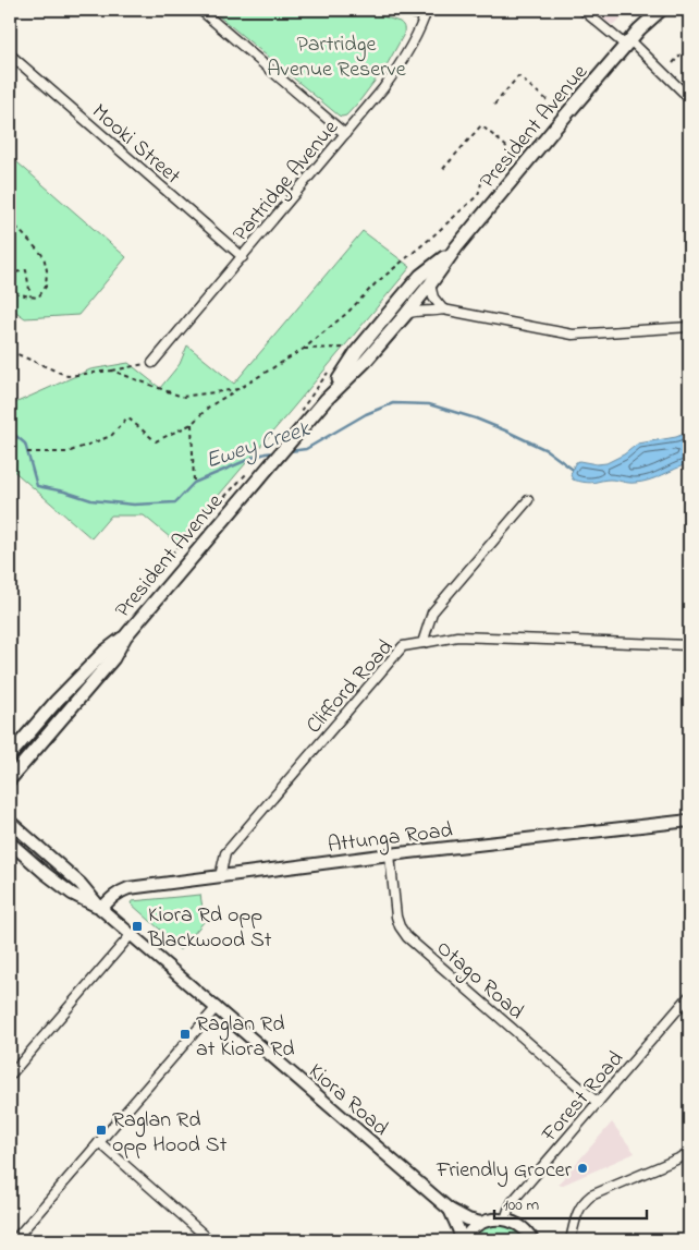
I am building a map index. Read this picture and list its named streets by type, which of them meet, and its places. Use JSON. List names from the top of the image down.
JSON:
{
  "streets": {
    "main road": ["President Avenue"],
    "street": [
      "Mooki Street",
      "Partridge Avenue",
      "Clifford Road",
      "Attunga Road",
      "Otago Road",
      "Forest Road",
      "Kiora Road"
    ]
  },
  "crossings": [
    ["Mooki Street", "Partridge Avenue"],
    ["Clifford Road", "Attunga Road"],
    ["Attunga Road", "Otago Road"],
    ["Attunga Road", "Kiora Road"],
    ["Otago Road", "Forest Road"]
  ],
  "water": ["Ewey Creek"],
  "parks": ["Partridge Avenue Reserve"],
  "places": {
    "transit": ["Kiora Rd opp Blackwood St", "Raglan Rd at Kiora Rd", "Raglan Rd opp Hood St"],
    "other": ["Friendly Grocer"]
  },
  "scale_bar": "100 m"
}
